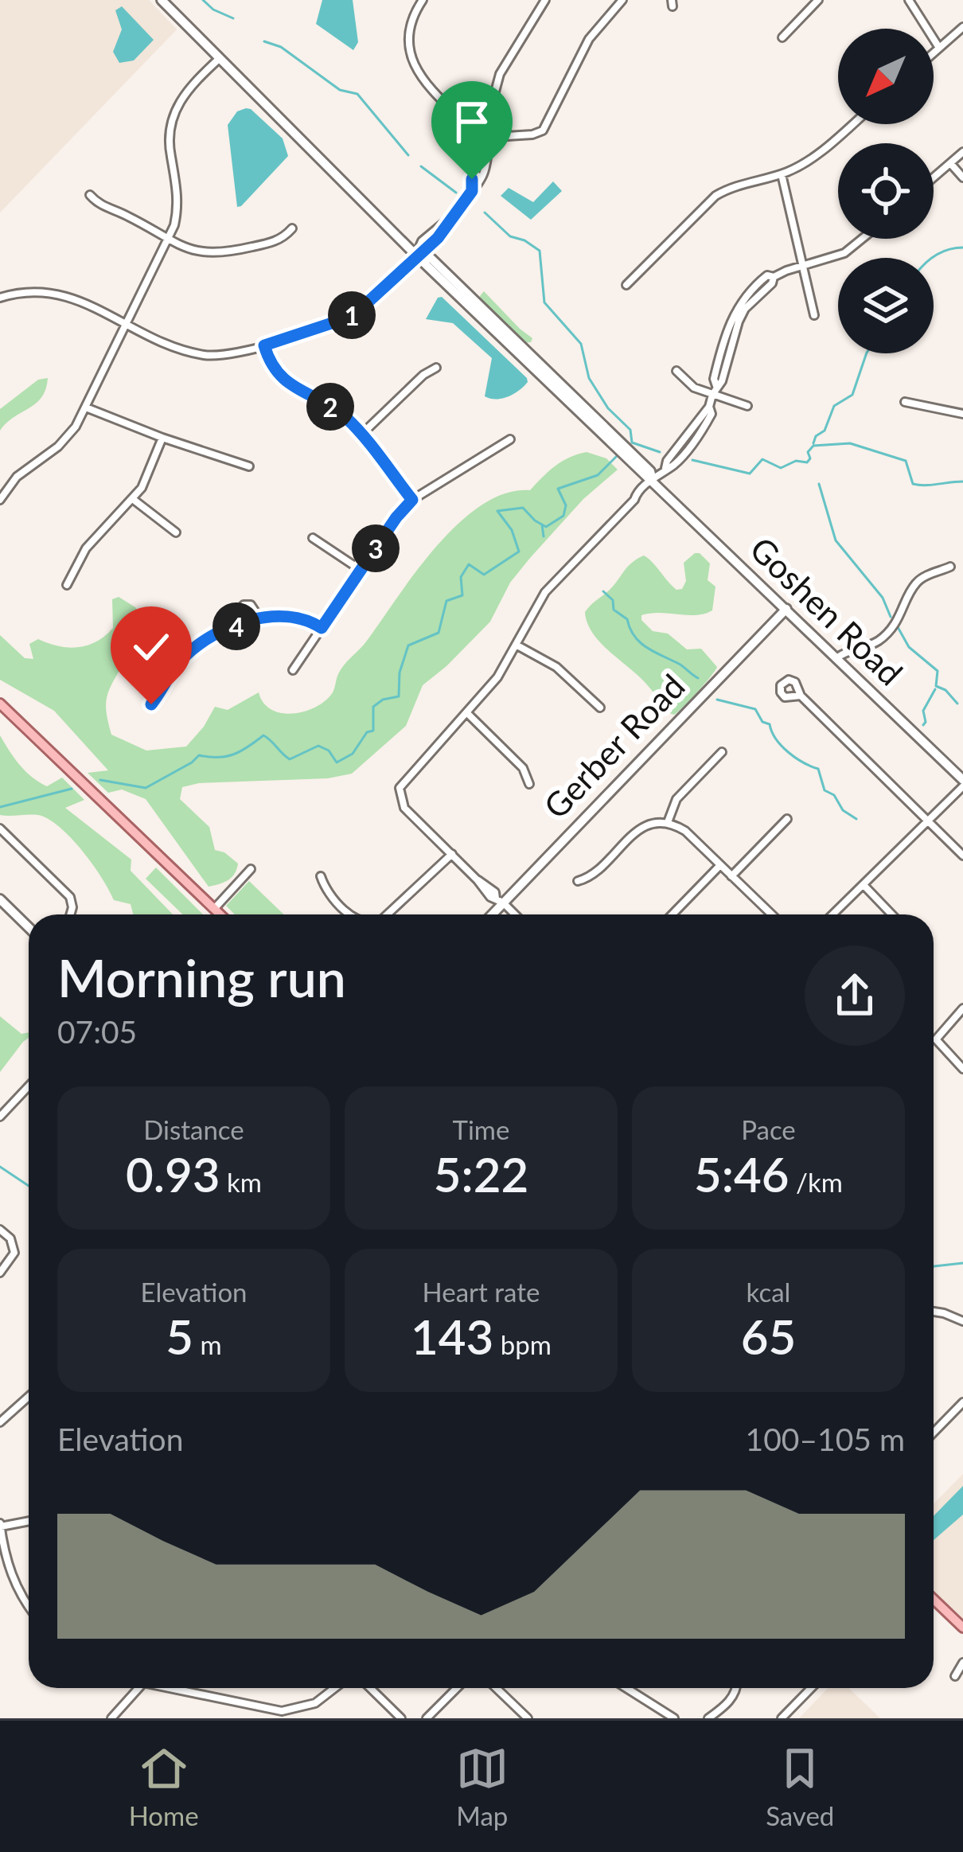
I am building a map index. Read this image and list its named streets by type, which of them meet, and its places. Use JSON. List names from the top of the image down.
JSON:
{
  "streets": {
    "street": ["Goshen Road", "Gerber Road"]
  },
  "crossings": [
    ["Goshen Road", "Gerber Road"]
  ],
  "north": "bottom left",
  "page": {
    "pins": [
      "1",
      "2",
      "3",
      "4"
    ],
    "heading": ["Morning run", "07:05"],
    "stats": [
      ["Distance", "0.93 km"],
      ["Time", "5:22"],
      ["Pace", "5:46 /km"],
      ["Elevation", "5 m"],
      ["Heart rate", "143 bpm"],
      ["kcal", "65"]
    ],
    "chart": ["Elevation", "100–105 m"],
    "tabs": ["Home", "Map", "Saved"]
  }
}
